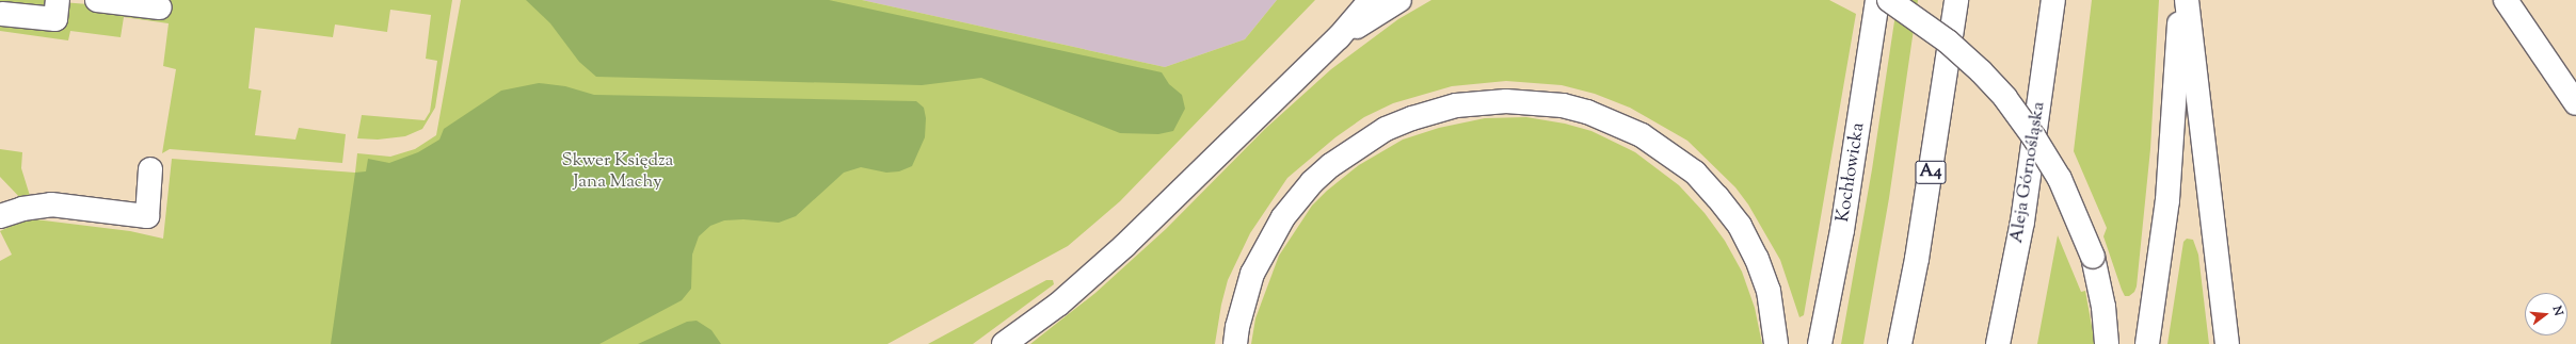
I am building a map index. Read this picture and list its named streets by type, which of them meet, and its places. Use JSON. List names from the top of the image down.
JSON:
{
  "streets": {
    "main road": ["Kochłowicka", "A4", "Aleja Górnośląska"]
  },
  "parks": ["Skwer Księdza Jana Machy"],
  "north": "right"
}
